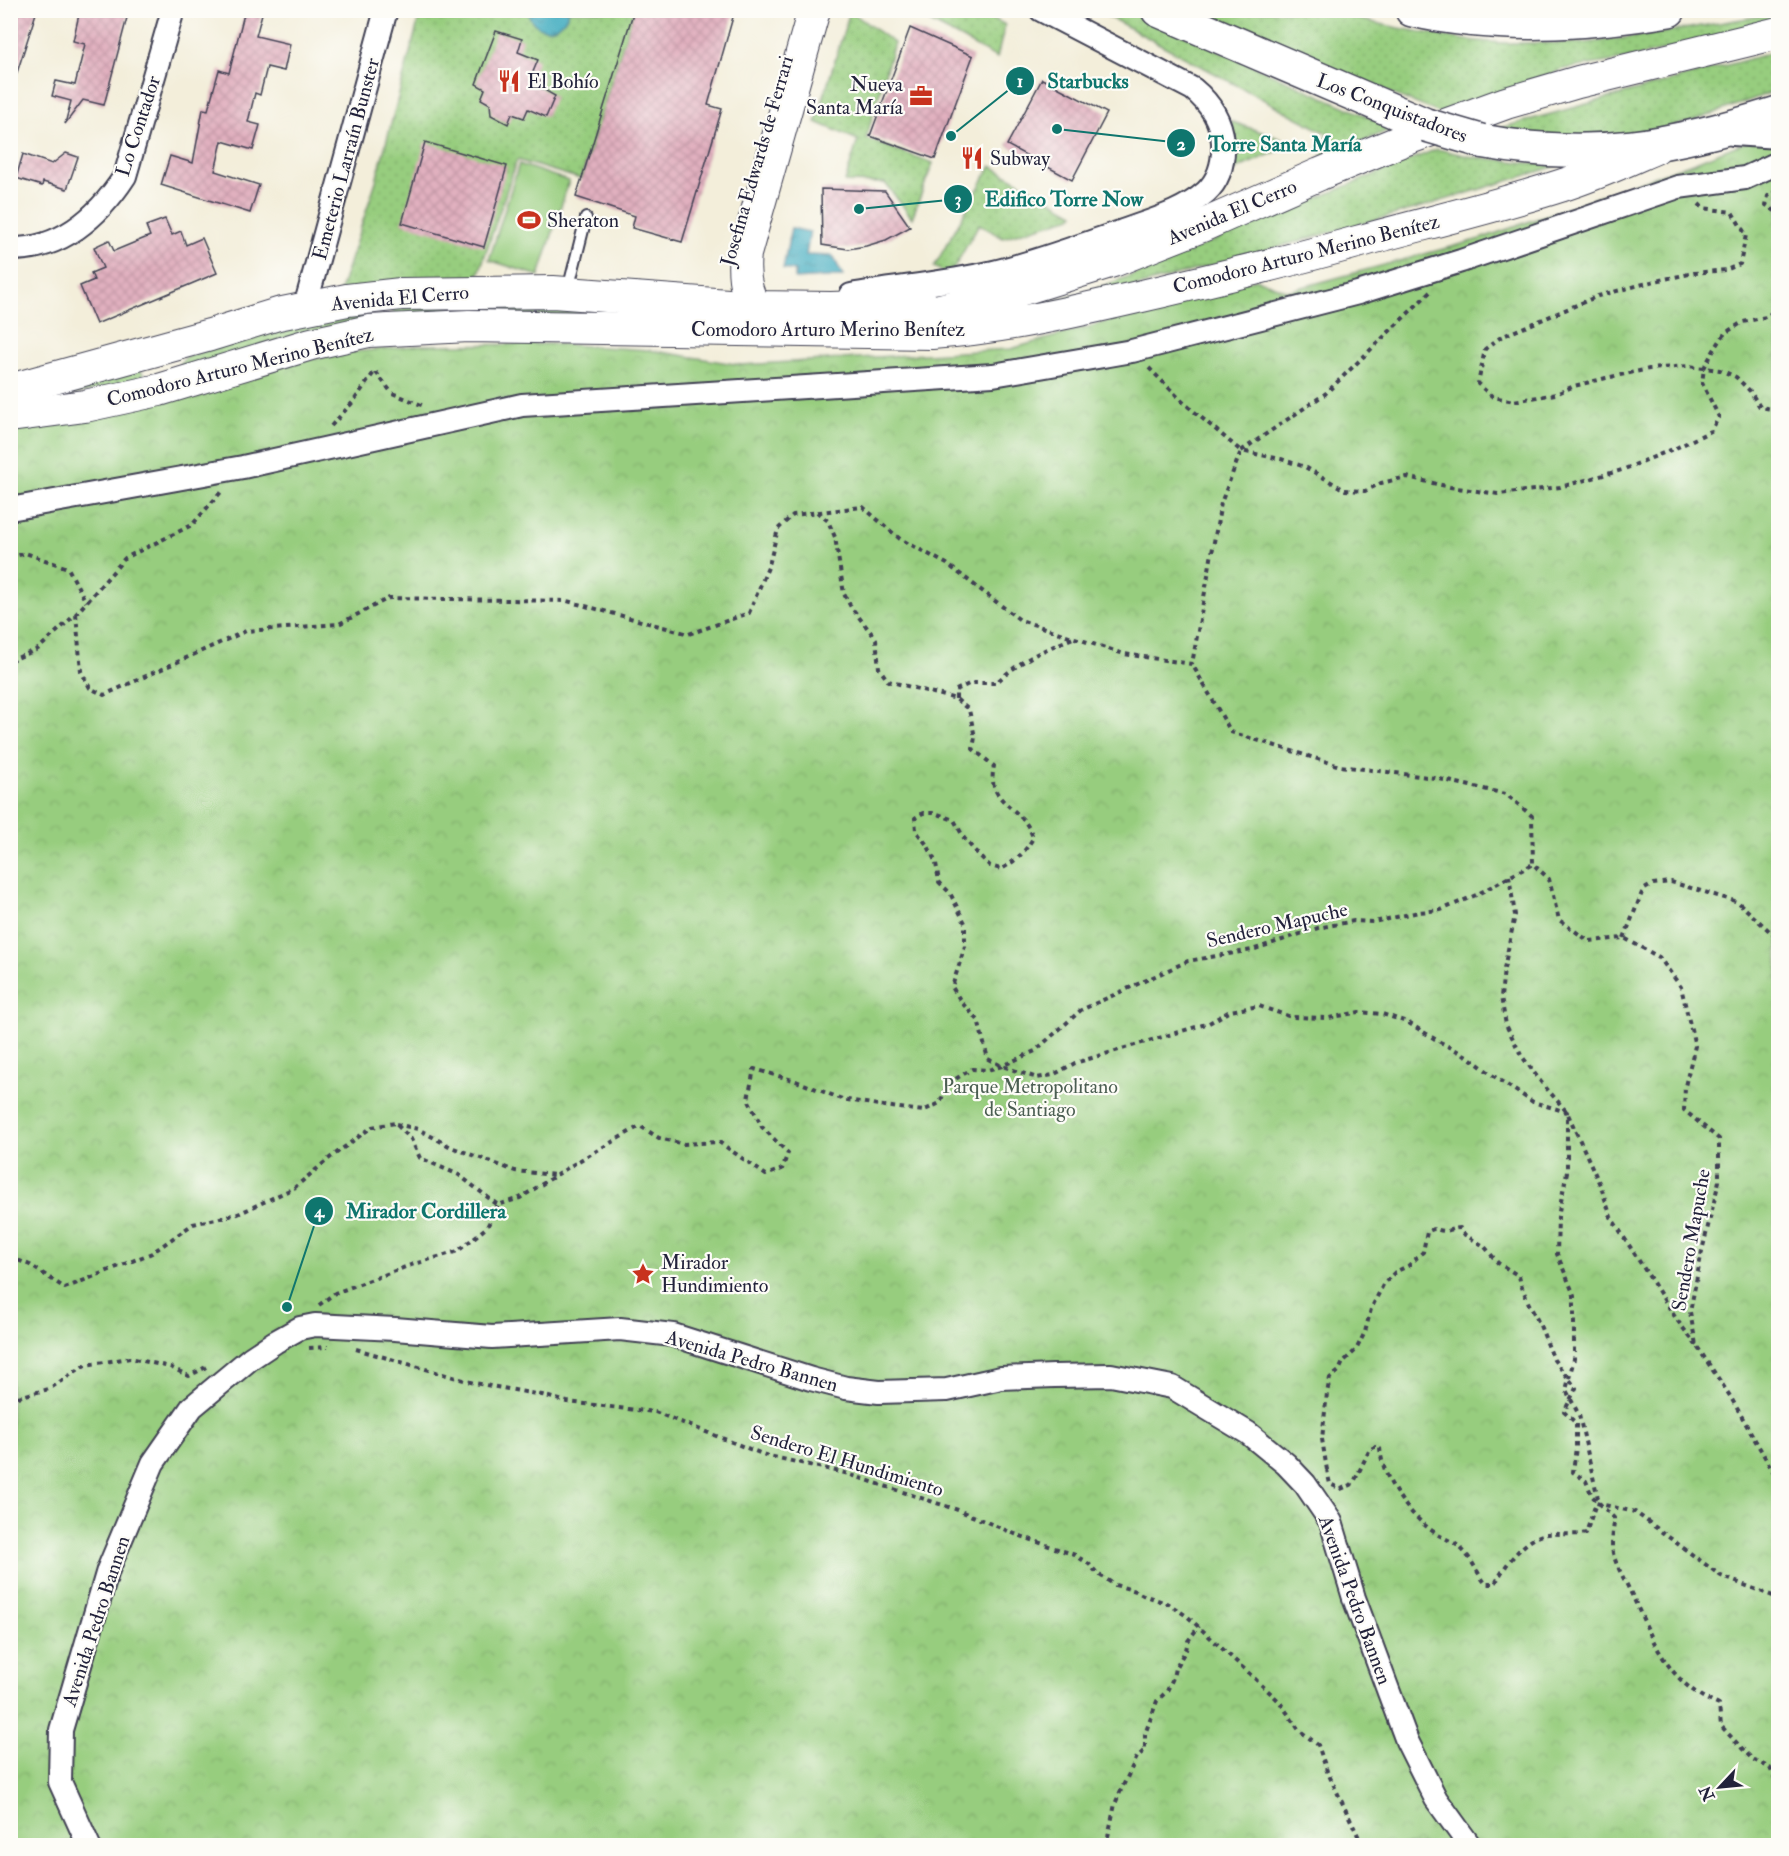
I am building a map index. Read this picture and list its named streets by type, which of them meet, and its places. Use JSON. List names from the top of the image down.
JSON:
{
  "streets": {
    "main road": ["Los Conquistadores"],
    "street": [
      "Lo Contador",
      "Emeterio Larraín Bunster",
      "Josefina Edwards de Ferrari",
      "Avenida El Cerro",
      "Comodoro Arturo Merino Benítez",
      "Avenida Pedro Bannen"
    ],
    "path": ["Sendero Mapuche", "Sendero El Hundimiento"]
  },
  "crossings": [
    ["Los Conquistadores", "Comodoro Arturo Merino Benítez"],
    ["Emeterio Larraín Bunster", "Avenida El Cerro"],
    ["Josefina Edwards de Ferrari", "Avenida El Cerro"],
    ["Josefina Edwards de Ferrari", "Comodoro Arturo Merino Benítez"],
    ["Avenida El Cerro", "Comodoro Arturo Merino Benítez"]
  ],
  "parks": ["Parque Metropolitano de Santiago"],
  "places": {
    "restaurant": ["El Bohío", "Subway"],
    "office": ["Nueva Santa María"],
    "other": [
      "Torre Santa María",
      "Starbucks",
      "Edifico Torre Now",
      "Mirador Cordillera"
    ],
    "sports": ["Sheraton"],
    "place": ["Mirador Hundimiento"]
  },
  "north": "bottom left"
}
